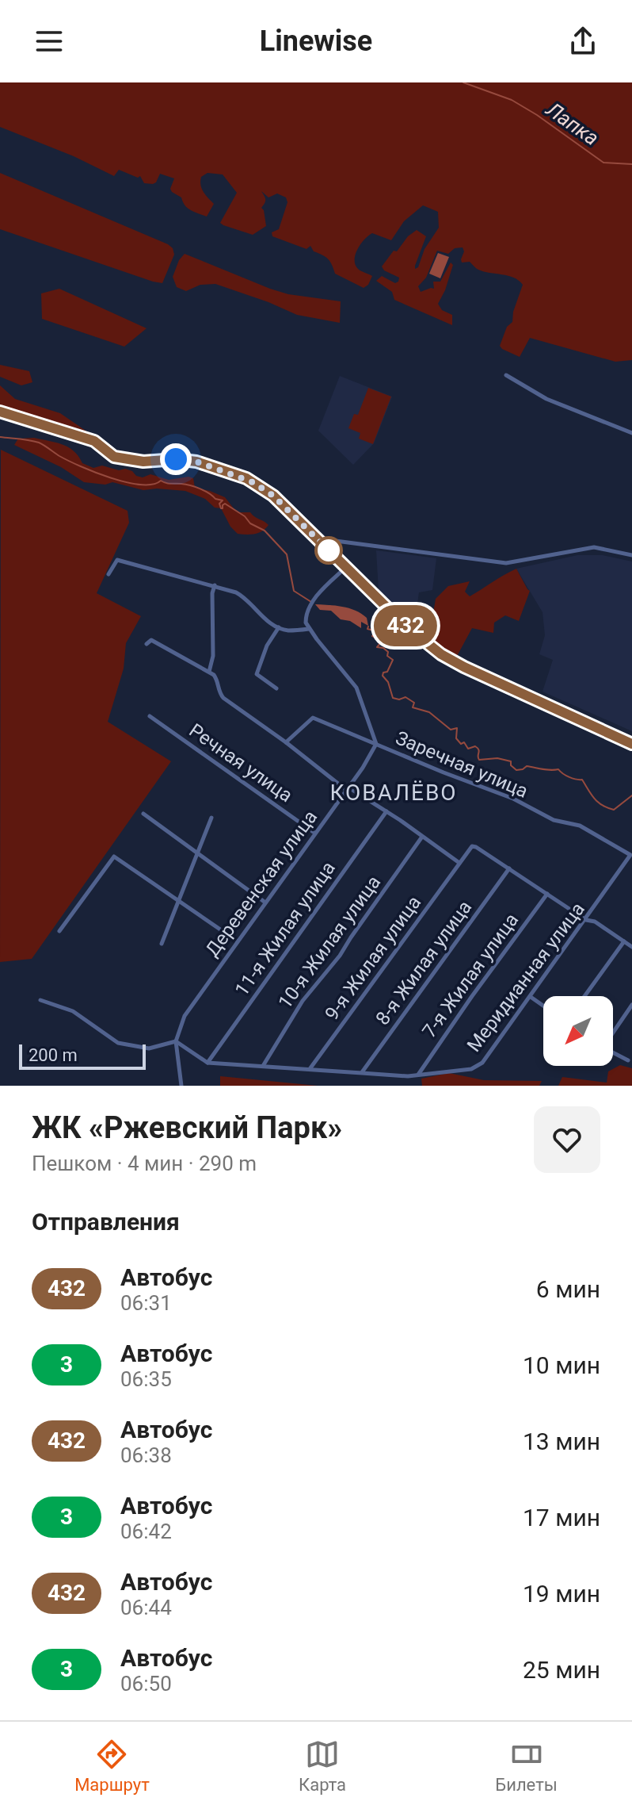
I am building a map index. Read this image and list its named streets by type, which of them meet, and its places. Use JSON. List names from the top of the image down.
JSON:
{
  "streets": {
    "street": [
      "Речная улица",
      "Заречная улица",
      "Деревенская улица",
      "11-я Жилая улица",
      "10-я Жилая улица",
      "9-я Жилая улица",
      "8-я Жилая улица",
      "7-я Жилая улица",
      "Меридианная улица"
    ]
  },
  "crossings": [
    ["Речная улица", "Деревенская улица"],
    ["Заречная улица", "Деревенская улица"],
    ["Заречная улица", "Меридианная улица"],
    ["11-я Жилая улица", "Меридианная улица"],
    ["10-я Жилая улица", "Меридианная улица"],
    ["9-я Жилая улица", "Меридианная улица"],
    ["8-я Жилая улица", "Меридианная улица"],
    ["7-я Жилая улица", "Меридианная улица"]
  ],
  "districts": ["КОВАЛЁВО"],
  "water": ["Лапка"],
  "lines": ["bus line 432"],
  "scale_bar": "200 m",
  "north": "bottom left",
  "page": {
    "header": "Linewise",
    "on_map": "432",
    "scale": "200 m",
    "heading": [
      ["ЖК «Ржевский Парк»", "Пешком · 4 мин · 290 m"],
      "Отправления"
    ],
    "list": [
      {
        "mark": "432",
        "name": "Автобус",
        "note": "06:31",
        "value": "6 мин"
      },
      {
        "mark": "3",
        "name": "Автобус",
        "note": "06:35",
        "value": "10 мин"
      },
      {
        "mark": "432",
        "name": "Автобус",
        "note": "06:38",
        "value": "13 мин"
      },
      {
        "mark": "3",
        "name": "Автобус",
        "note": "06:42",
        "value": "17 мин"
      },
      {
        "mark": "432",
        "name": "Автобус",
        "note": "06:44",
        "value": "19 мин"
      },
      {
        "mark": "3",
        "name": "Автобус",
        "note": "06:50",
        "value": "25 мин"
      }
    ],
    "tabs": ["Маршрут", "Карта", "Билеты"]
  }
}
